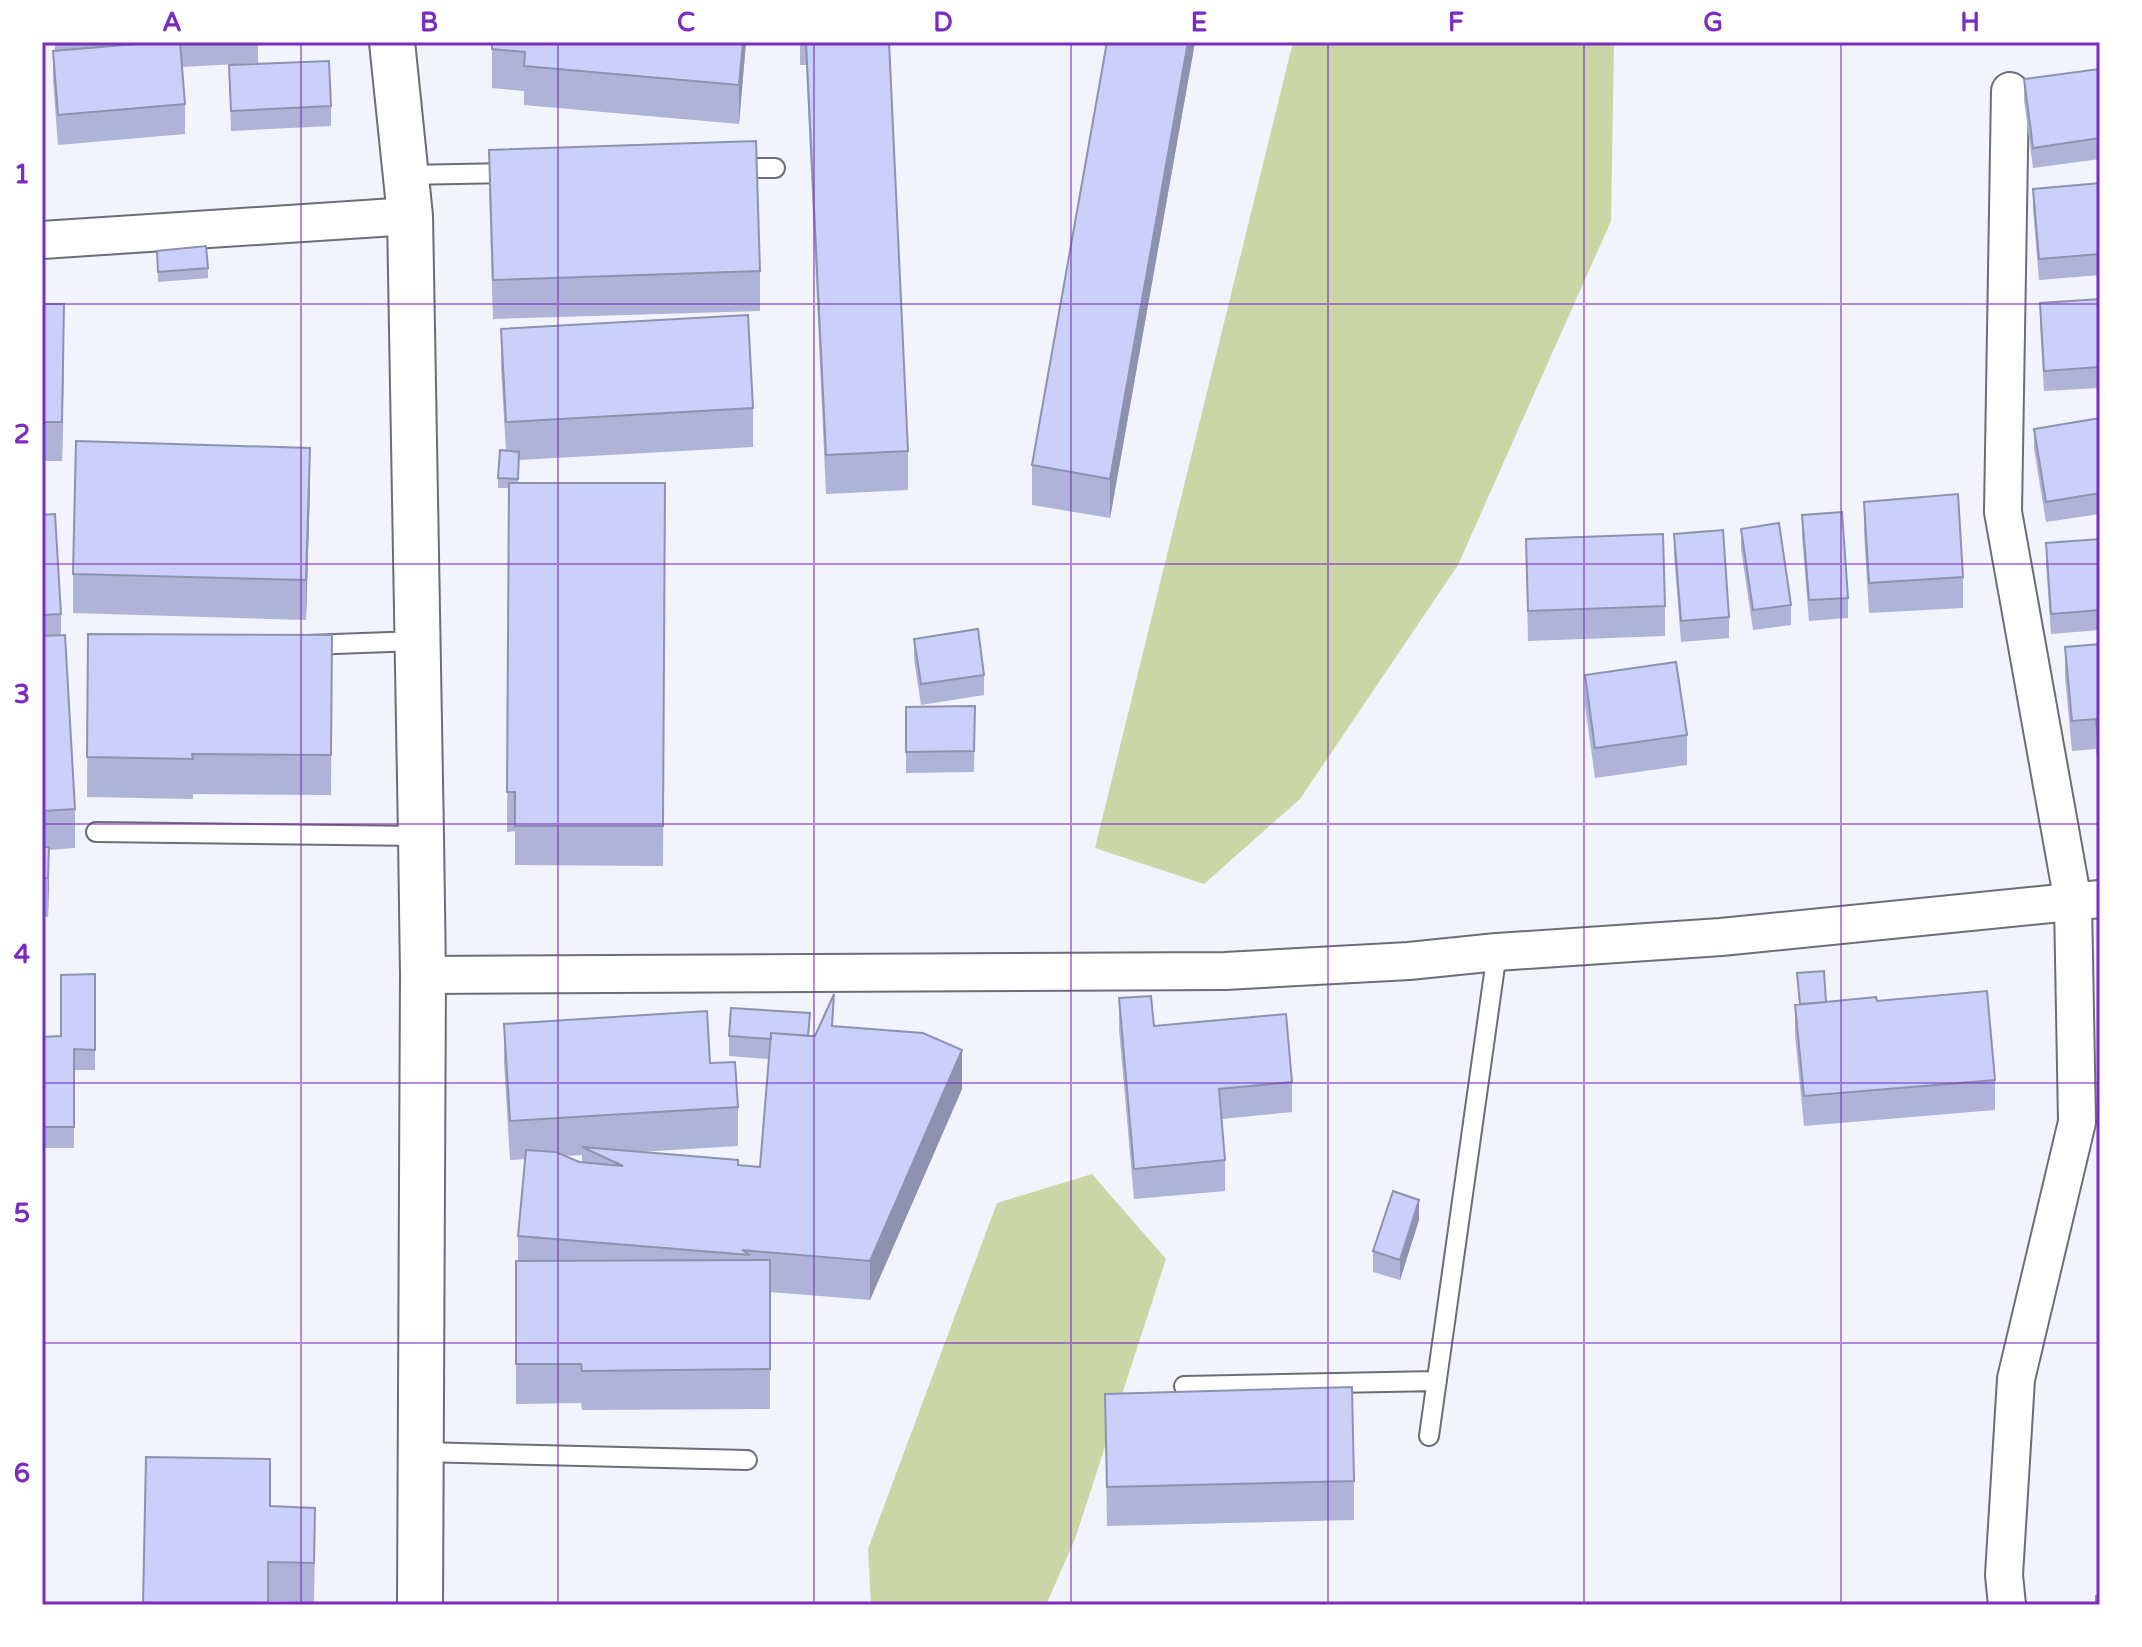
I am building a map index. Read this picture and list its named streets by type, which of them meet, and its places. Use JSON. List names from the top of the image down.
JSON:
{
  "grid": {
    "columns": [
      "A",
      "B",
      "C",
      "D",
      "E",
      "F",
      "G",
      "H"
    ],
    "rows": [
      "1",
      "2",
      "3",
      "4",
      "5",
      "6"
    ]
  }
}
